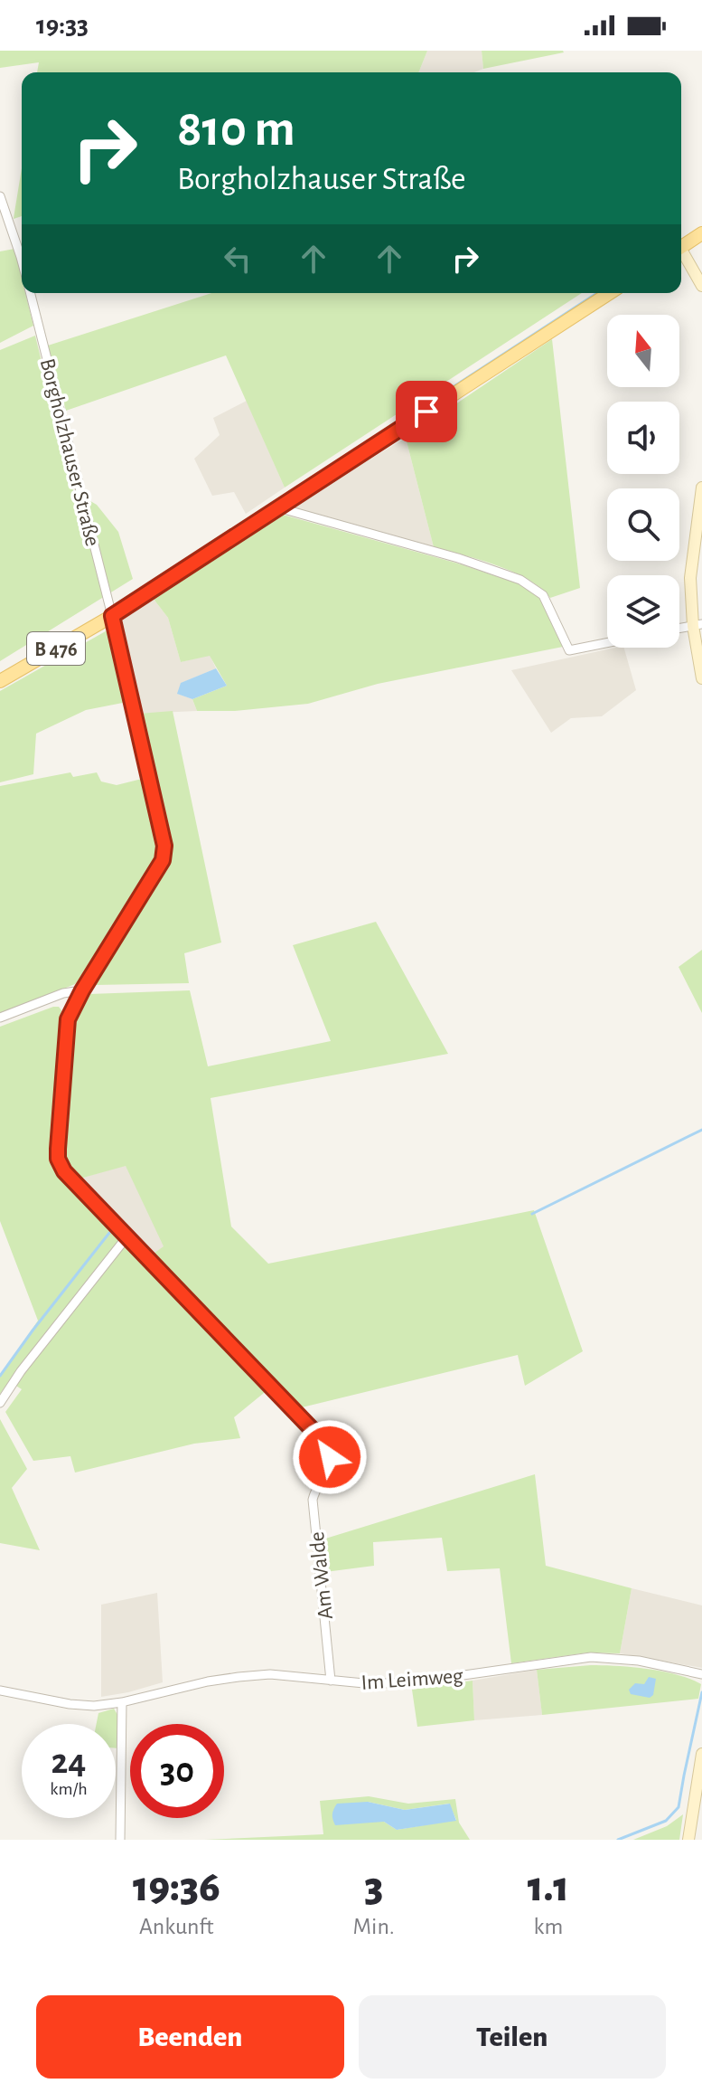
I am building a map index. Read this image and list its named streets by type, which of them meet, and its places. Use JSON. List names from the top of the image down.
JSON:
{
  "streets": {
    "main road": ["B 476"],
    "street": ["Borgholzhauser Straße", "Am Walde", "Im Leimweg"]
  },
  "crossings": [
    ["Borgholzhauser Straße", "B 476"],
    ["Borgholzhauser Straße", "Am Walde"],
    ["B 476", "Am Walde"],
    ["Am Walde", "Im Leimweg"]
  ],
  "north": "top",
  "page": {
    "status": "19:33",
    "turn": ["810 m", "Borgholzhauser Straße"],
    "speed": "24 km/h",
    "limit": "30",
    "eta": [
      "19:36",
      "Ankunft",
      "3",
      "Min.",
      "1.1",
      "km"
    ],
    "buttons": ["Beenden", "Teilen"]
  }
}
